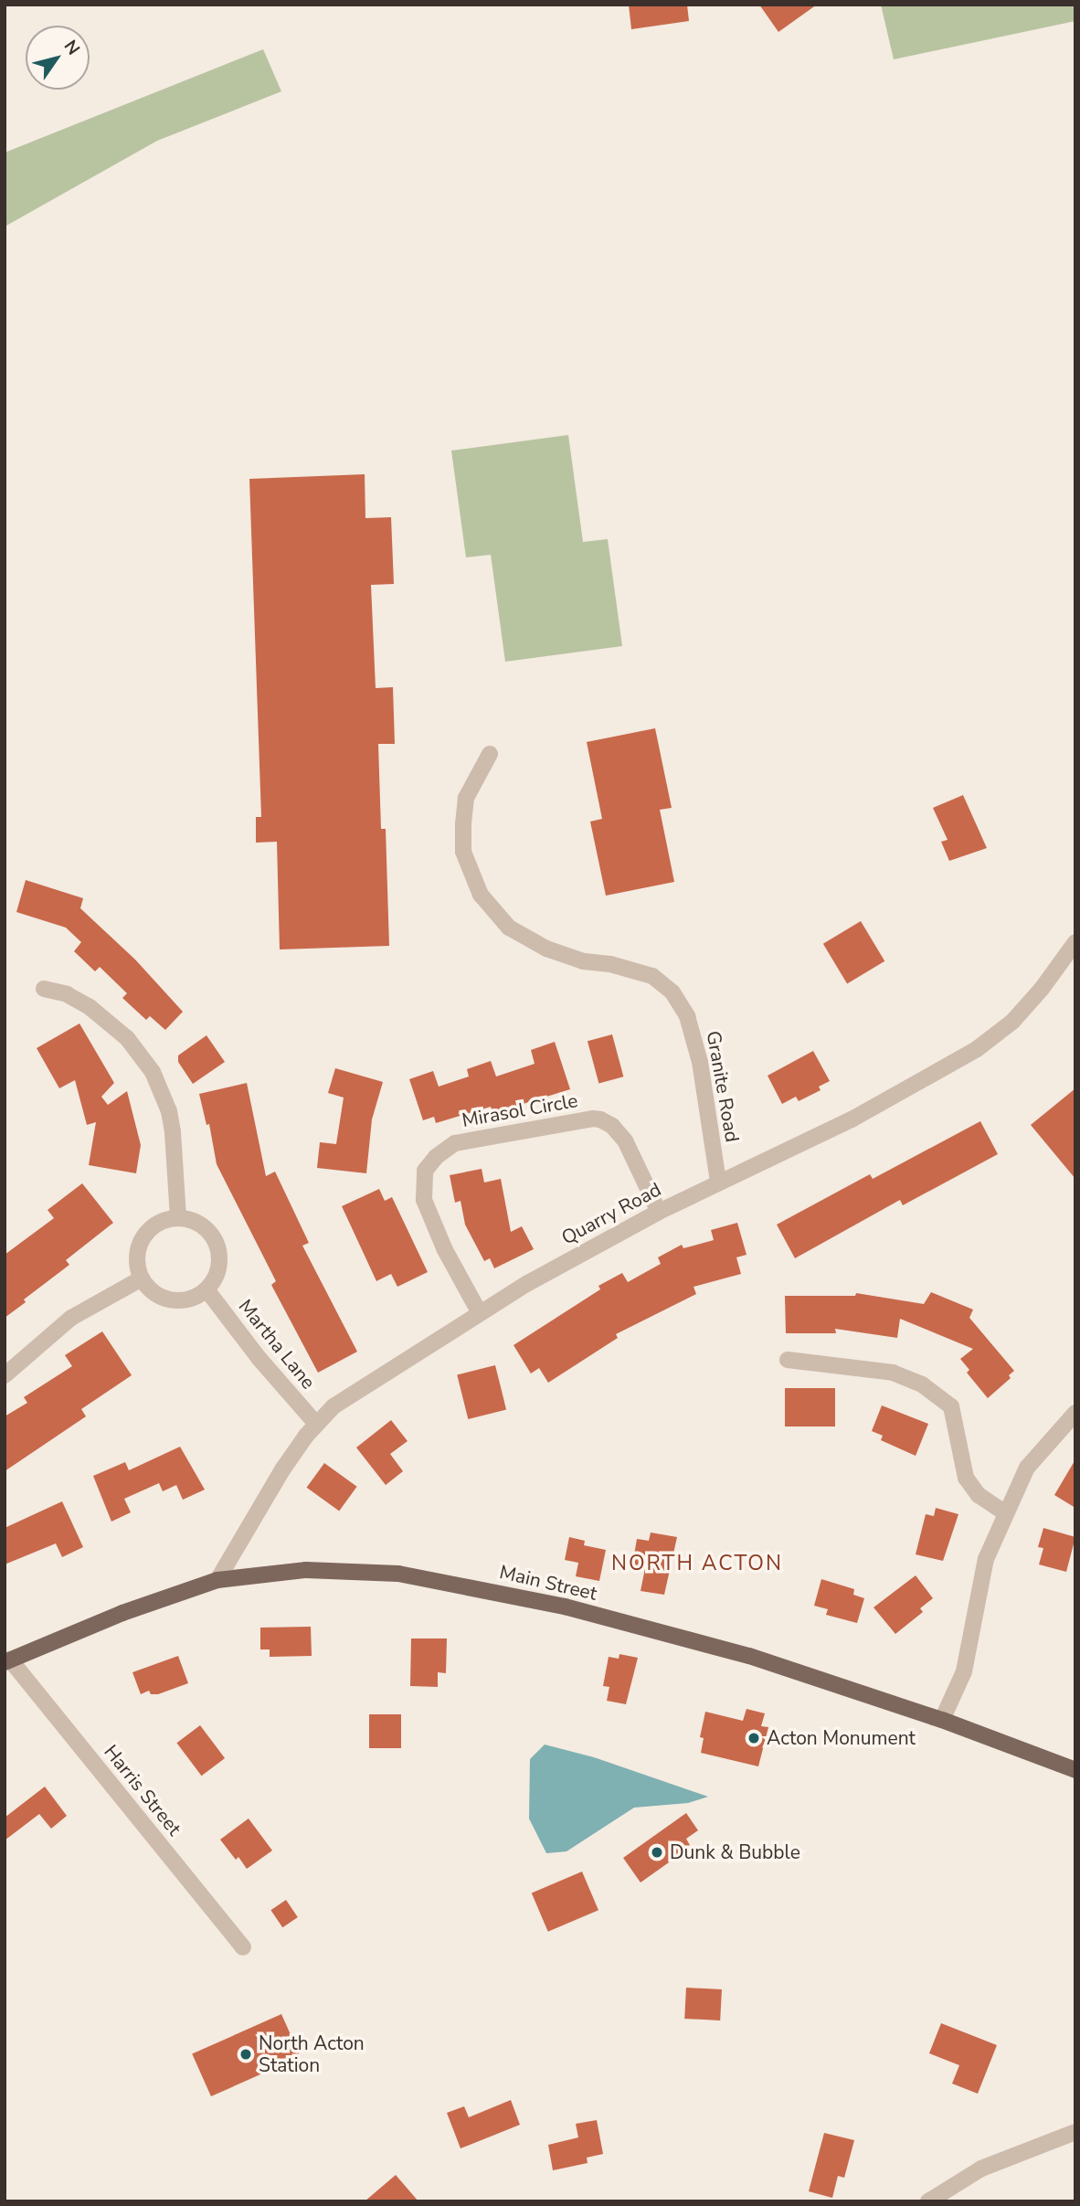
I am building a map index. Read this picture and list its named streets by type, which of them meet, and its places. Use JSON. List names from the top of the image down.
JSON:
{
  "streets": {
    "main road": ["Main Street"],
    "street": [
      "Granite Road",
      "Mirasol Circle",
      "Quarry Road",
      "Martha Lane",
      "Harris Street"
    ]
  },
  "crossings": [
    ["Granite Road", "Quarry Road"],
    ["Mirasol Circle", "Quarry Road"],
    ["Quarry Road", "Martha Lane"],
    ["Quarry Road", "Main Street"],
    ["Main Street", "Harris Street"]
  ],
  "districts": ["NORTH ACTON"],
  "places": ["Acton Monument", "Dunk & Bubble", "North Acton Station"],
  "north": "top right"
}
